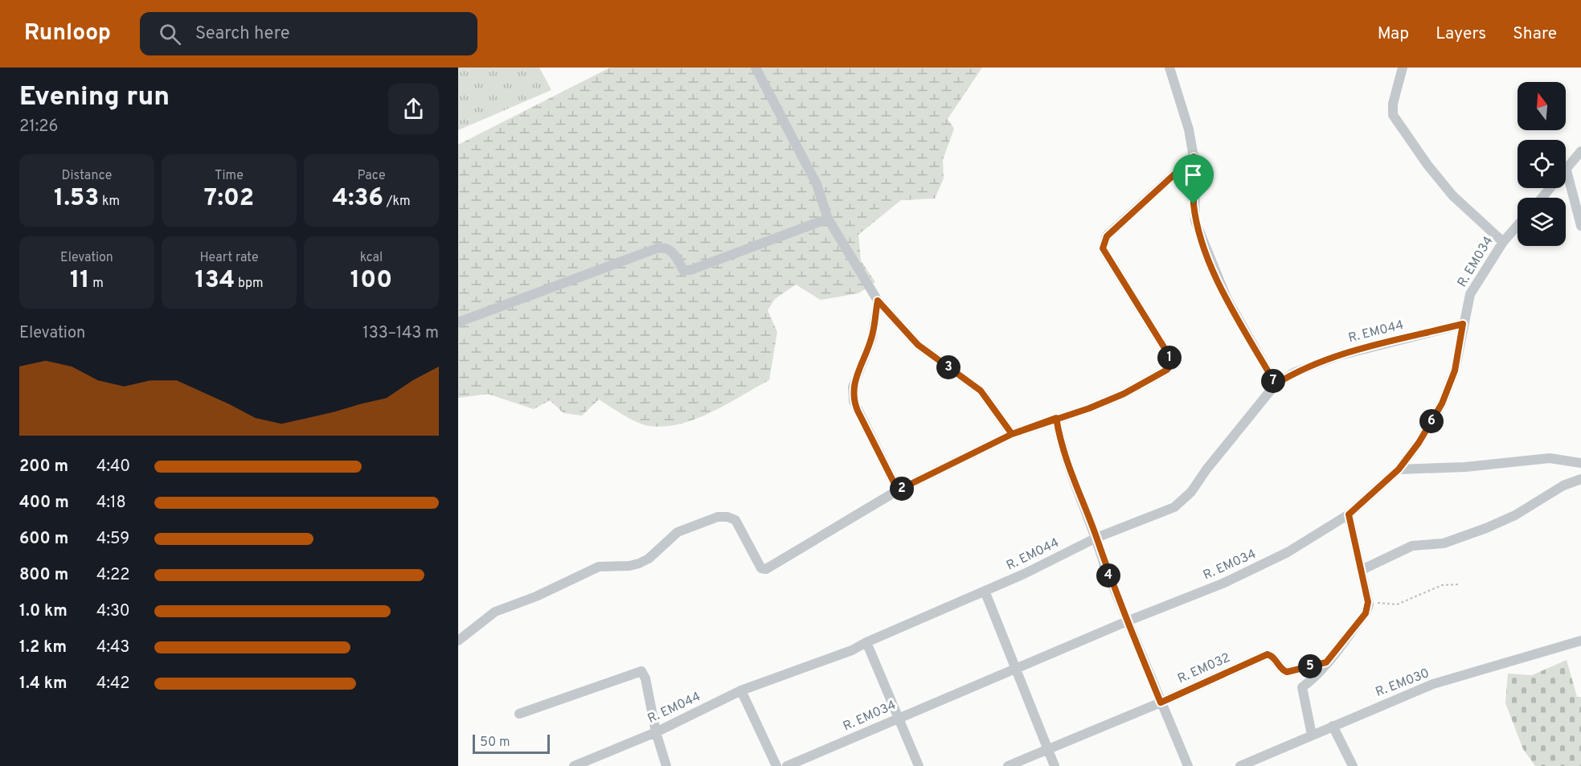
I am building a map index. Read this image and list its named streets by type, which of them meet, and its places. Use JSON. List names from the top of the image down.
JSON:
{
  "streets": {
    "street": [
      "R. EM034",
      "R. EM044",
      "R. EM032",
      "R. EM030"
    ]
  },
  "crossings": [
    ["R. EM034", "R. EM044"]
  ],
  "scale_bar": "50 m",
  "north": "top",
  "page": {
    "header": "Runloop",
    "search": "Search here",
    "nav": ["Map", "Layers", "Share"],
    "heading": ["Evening run", "21:26"],
    "stats": [
      ["Distance", "1.53 km"],
      ["Time", "7:02"],
      ["Pace", "4:36 /km"],
      ["Elevation", "11 m"],
      ["Heart rate", "134 bpm"],
      ["kcal", "100"]
    ],
    "chart": ["Elevation", "133–143 m"],
    "pins": [
      "1",
      "3",
      "7",
      "6",
      "2",
      "4",
      "5"
    ],
    "list": [
      {
        "name": "200 m",
        "note": "4:40"
      },
      {
        "name": "400 m",
        "note": "4:18"
      },
      {
        "name": "600 m",
        "note": "4:59"
      },
      {
        "name": "800 m",
        "note": "4:22"
      },
      {
        "name": "1.0 km",
        "note": "4:30"
      },
      {
        "name": "1.2 km",
        "note": "4:43"
      },
      {
        "name": "1.4 km",
        "note": "4:42"
      }
    ],
    "scale": "50 m"
  }
}
